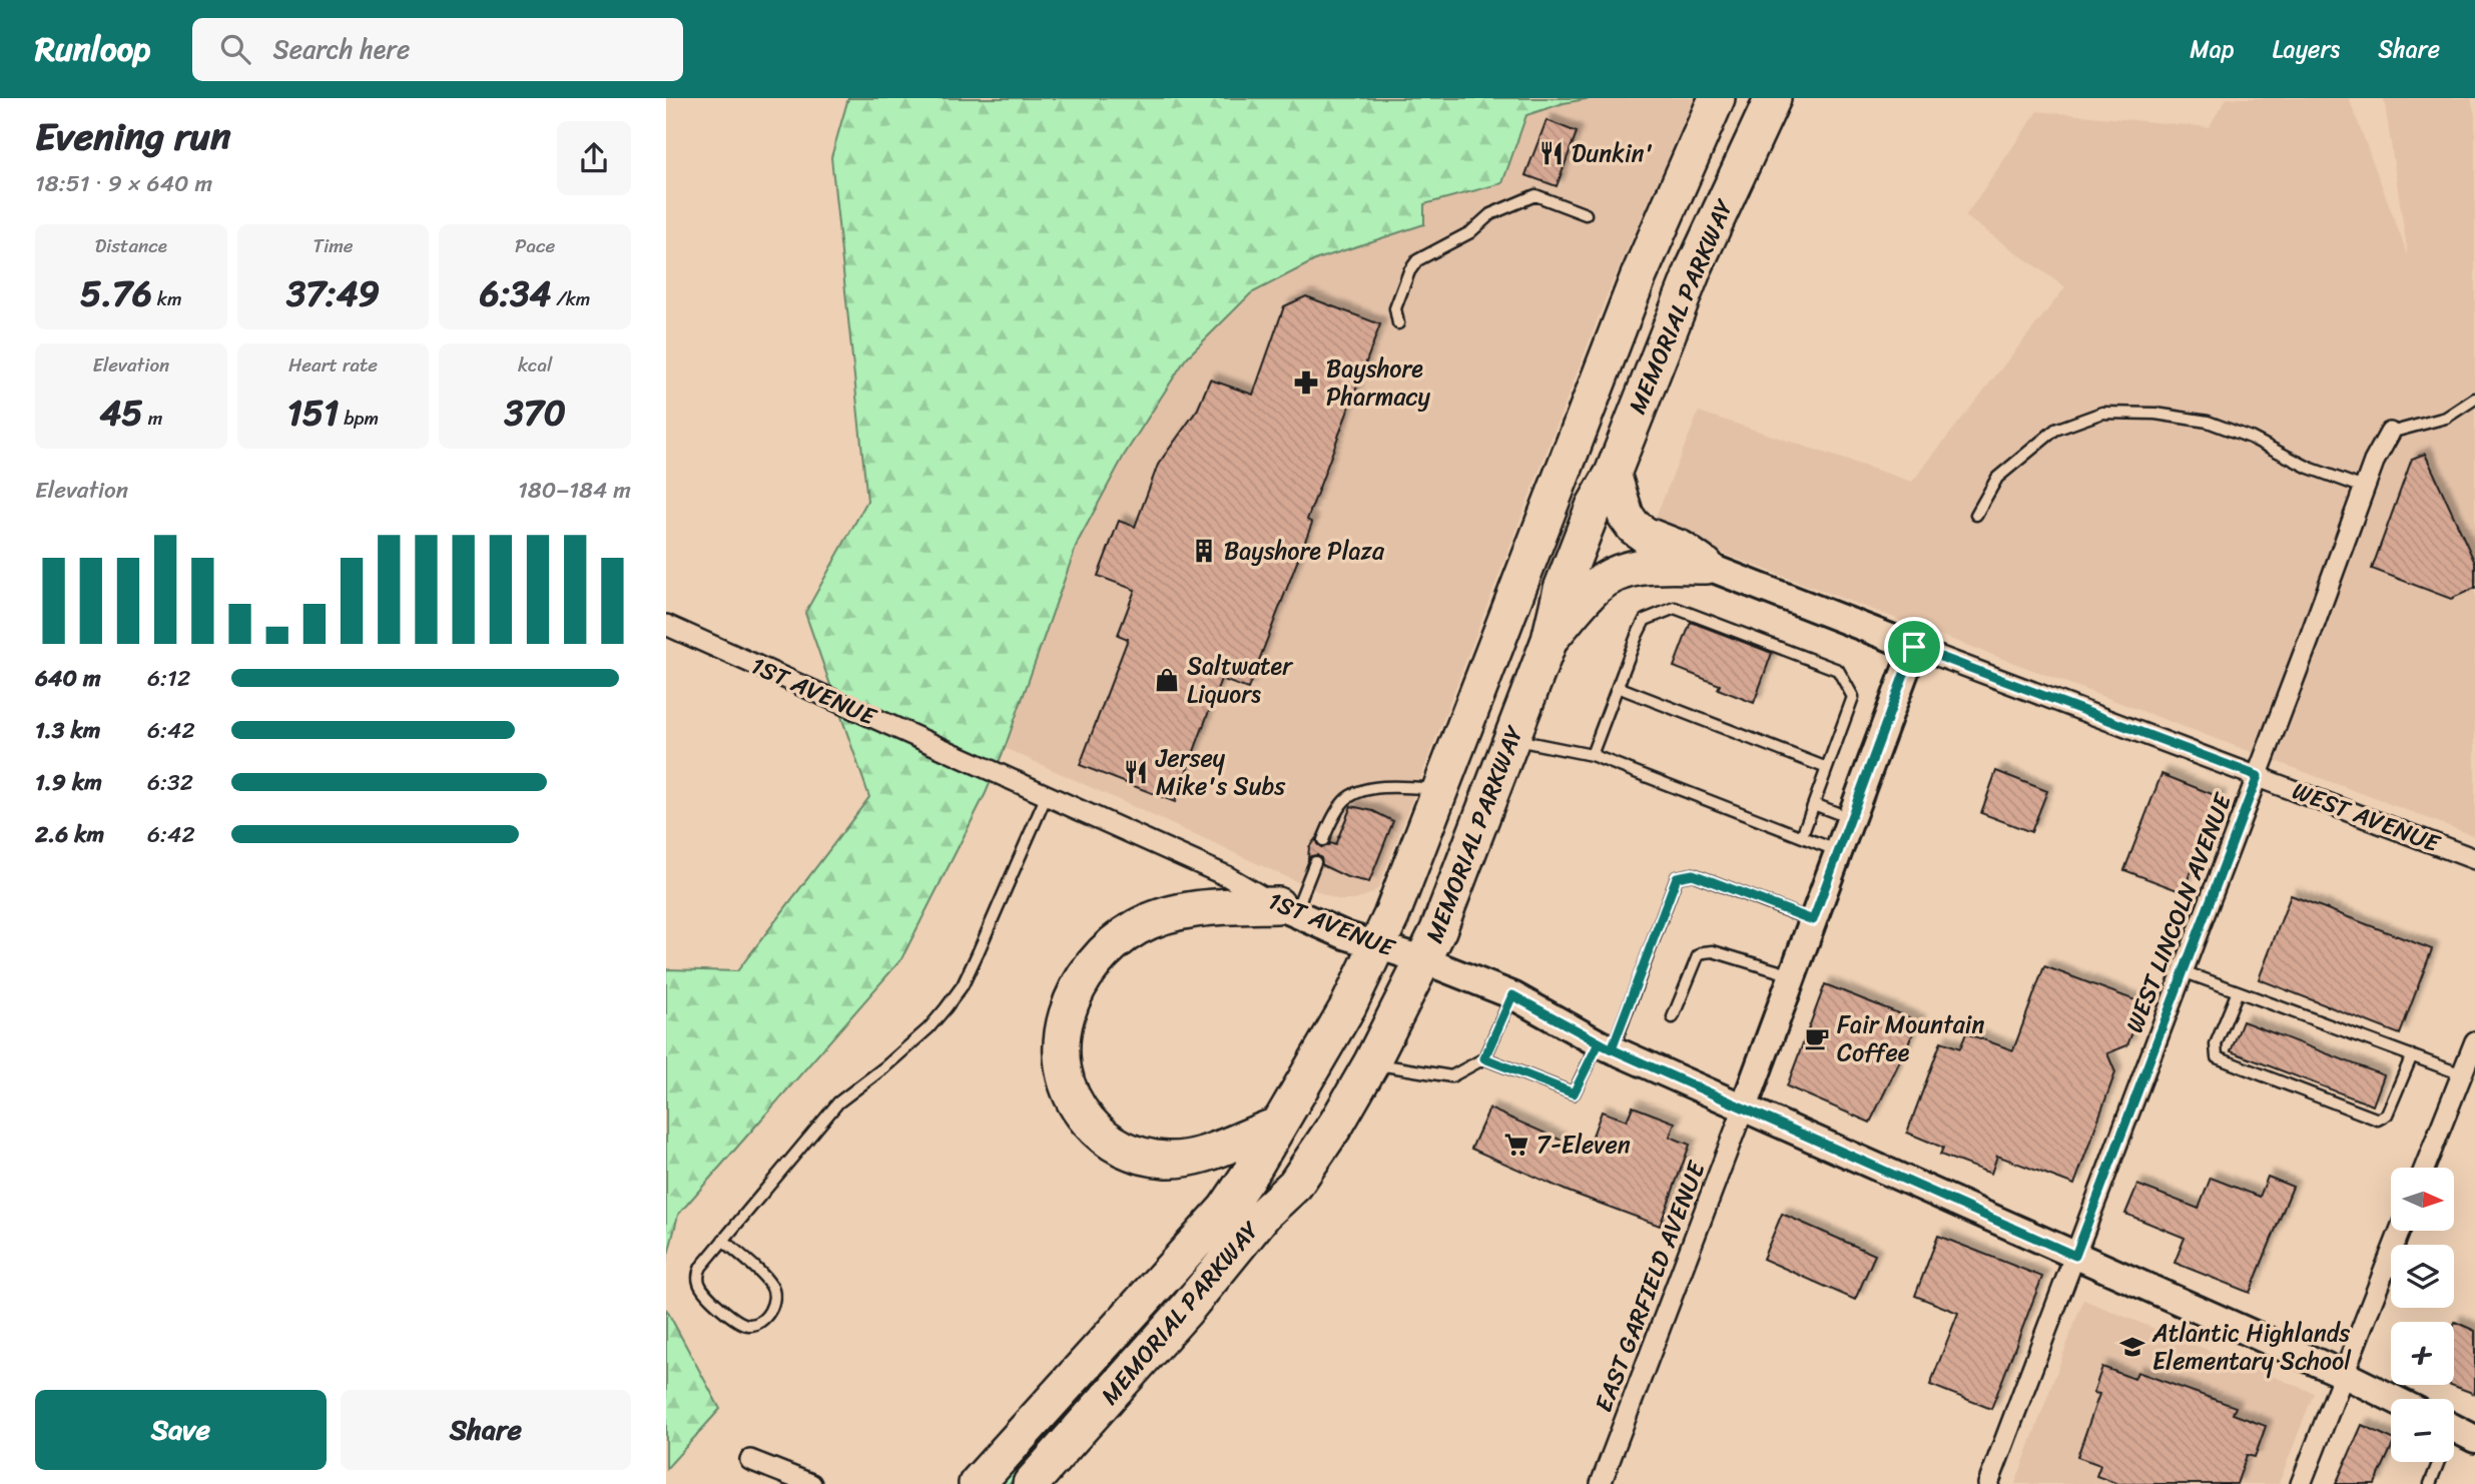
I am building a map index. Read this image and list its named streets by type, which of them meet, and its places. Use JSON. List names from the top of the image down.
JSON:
{
  "streets": {
    "highway": ["MEMORIAL PARKWAY"],
    "street": [
      "1ST AVENUE",
      "WEST AVENUE",
      "WEST LINCOLN AVENUE",
      "EAST GARFIELD AVENUE"
    ]
  },
  "crossings": [
    ["MEMORIAL PARKWAY", "1ST AVENUE"],
    ["1ST AVENUE", "WEST LINCOLN AVENUE"],
    ["1ST AVENUE", "EAST GARFIELD AVENUE"],
    ["WEST AVENUE", "WEST LINCOLN AVENUE"]
  ],
  "places": {
    "restaurant": ["Dunkin'", "Jersey Mike's Subs"],
    "pharmacy": ["Bayshore Pharmacy"],
    "building": ["Bayshore Plaza"],
    "shop": ["Saltwater Liquors"],
    "cafe": ["Fair Mountain Coffee"],
    "supermarket": ["7-Eleven"],
    "school or university": ["Atlantic Highlands Elementary School"]
  },
  "north": "right",
  "page": {
    "header": "Runloop",
    "search": "Search here",
    "nav": ["Map", "Layers", "Share"],
    "heading": ["Evening run", "18:51 · 9 × 640 m"],
    "stats": [
      ["Distance", "5.76 km"],
      ["Time", "37:49"],
      ["Pace", "6:34 /km"],
      ["Elevation", "45 m"],
      ["Heart rate", "151 bpm"],
      ["kcal", "370"]
    ],
    "chart": ["Elevation", "180–184 m"],
    "list": [
      {
        "name": "640 m",
        "note": "6:12"
      },
      {
        "name": "1.3 km",
        "note": "6:42"
      },
      {
        "name": "1.9 km",
        "note": "6:32"
      },
      {
        "name": "2.6 km",
        "note": "6:42"
      }
    ],
    "map_buttons": ["+", "−"],
    "buttons": ["Save", "Share"]
  }
}
